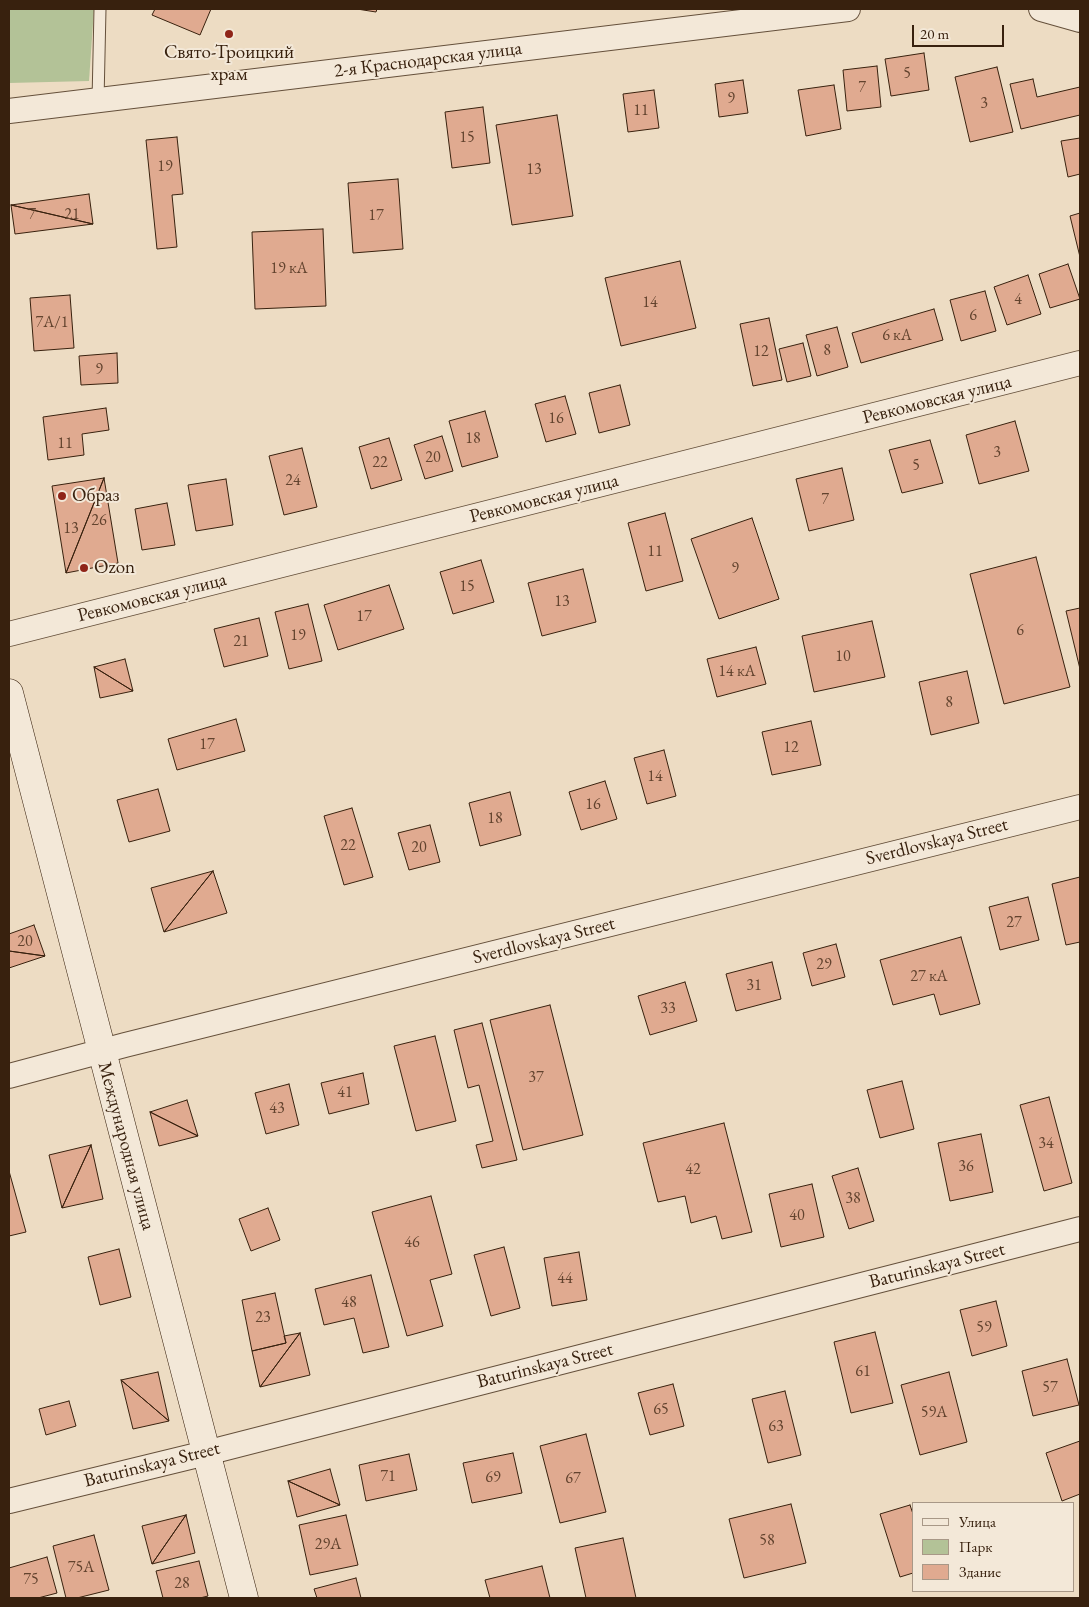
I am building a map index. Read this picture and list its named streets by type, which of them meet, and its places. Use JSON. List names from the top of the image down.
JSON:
{
  "streets": {
    "main road": ["Международная улица"],
    "street": [
      "2-я Краснодарская улица",
      "Ревкомовская улица",
      "Sverdlovskaya Street",
      "Baturinskaya Street"
    ]
  },
  "crossings": [
    ["Sverdlovskaya Street", "Международная улица"],
    ["Международная улица", "Baturinskaya Street"]
  ],
  "places": ["Свято-Троицкий храм", "Образ", "Ozon"],
  "house_numbers": [
    "5",
    "7",
    "9",
    "3",
    "11",
    "15",
    "19",
    "13",
    "7",
    "21",
    "17",
    "19 кА",
    "4",
    "14",
    "6",
    "7А/1",
    "6 кА",
    "8",
    "12",
    "9",
    "16",
    "18",
    "11",
    "3",
    "20",
    "22",
    "5",
    "24",
    "7",
    "26",
    "13",
    "11",
    "9",
    "15",
    "13",
    "17",
    "6",
    "19",
    "21",
    "10",
    "14 кА",
    "8",
    "17",
    "12",
    "14",
    "16",
    "18",
    "22",
    "20",
    "27",
    "20",
    "29",
    "27 кА",
    "31",
    "33",
    "37",
    "41",
    "43",
    "34",
    "36",
    "42",
    "38",
    "40",
    "46",
    "44",
    "48",
    "23",
    "59",
    "61",
    "57",
    "65",
    "59А",
    "63",
    "71",
    "69",
    "67",
    "58",
    "29А",
    "75А",
    "75",
    "28"
  ],
  "legend": ["Улица", "Парк", "Здание"],
  "scale_bar": "20 m"
}
